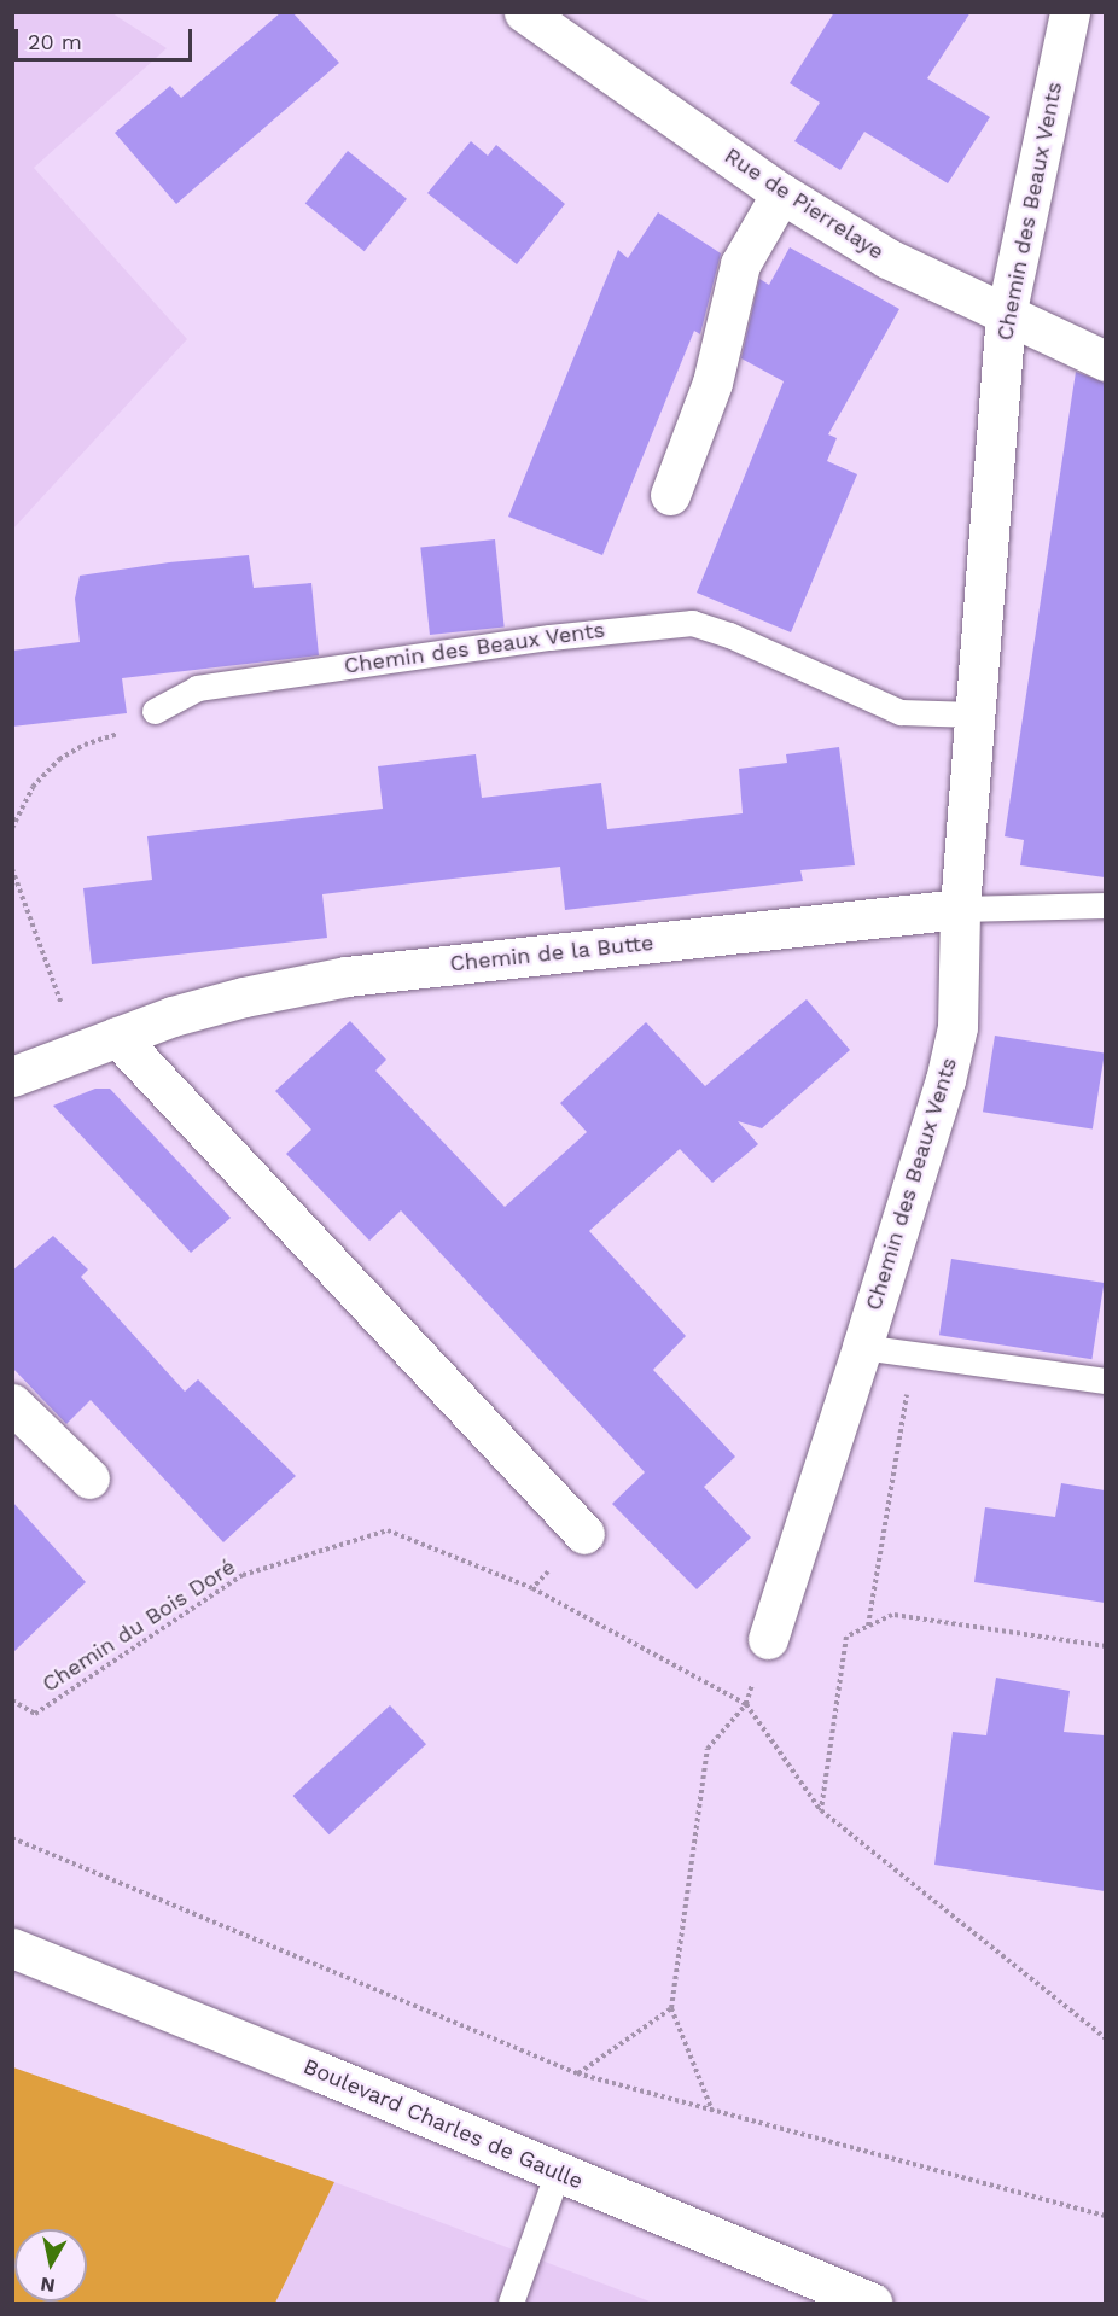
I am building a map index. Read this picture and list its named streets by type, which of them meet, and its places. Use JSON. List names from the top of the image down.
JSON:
{
  "streets": {
    "street": [
      "Rue de Pierrelaye",
      "Chemin des Beaux Vents",
      "Chemin de la Butte",
      "Boulevard Charles de Gaulle"
    ],
    "path": ["Chemin du Bois Doré"]
  },
  "crossings": [
    ["Rue de Pierrelaye", "Chemin des Beaux Vents"],
    ["Chemin des Beaux Vents", "Chemin de la Butte"]
  ],
  "scale_bar": "20 m",
  "north": "bottom"
}
